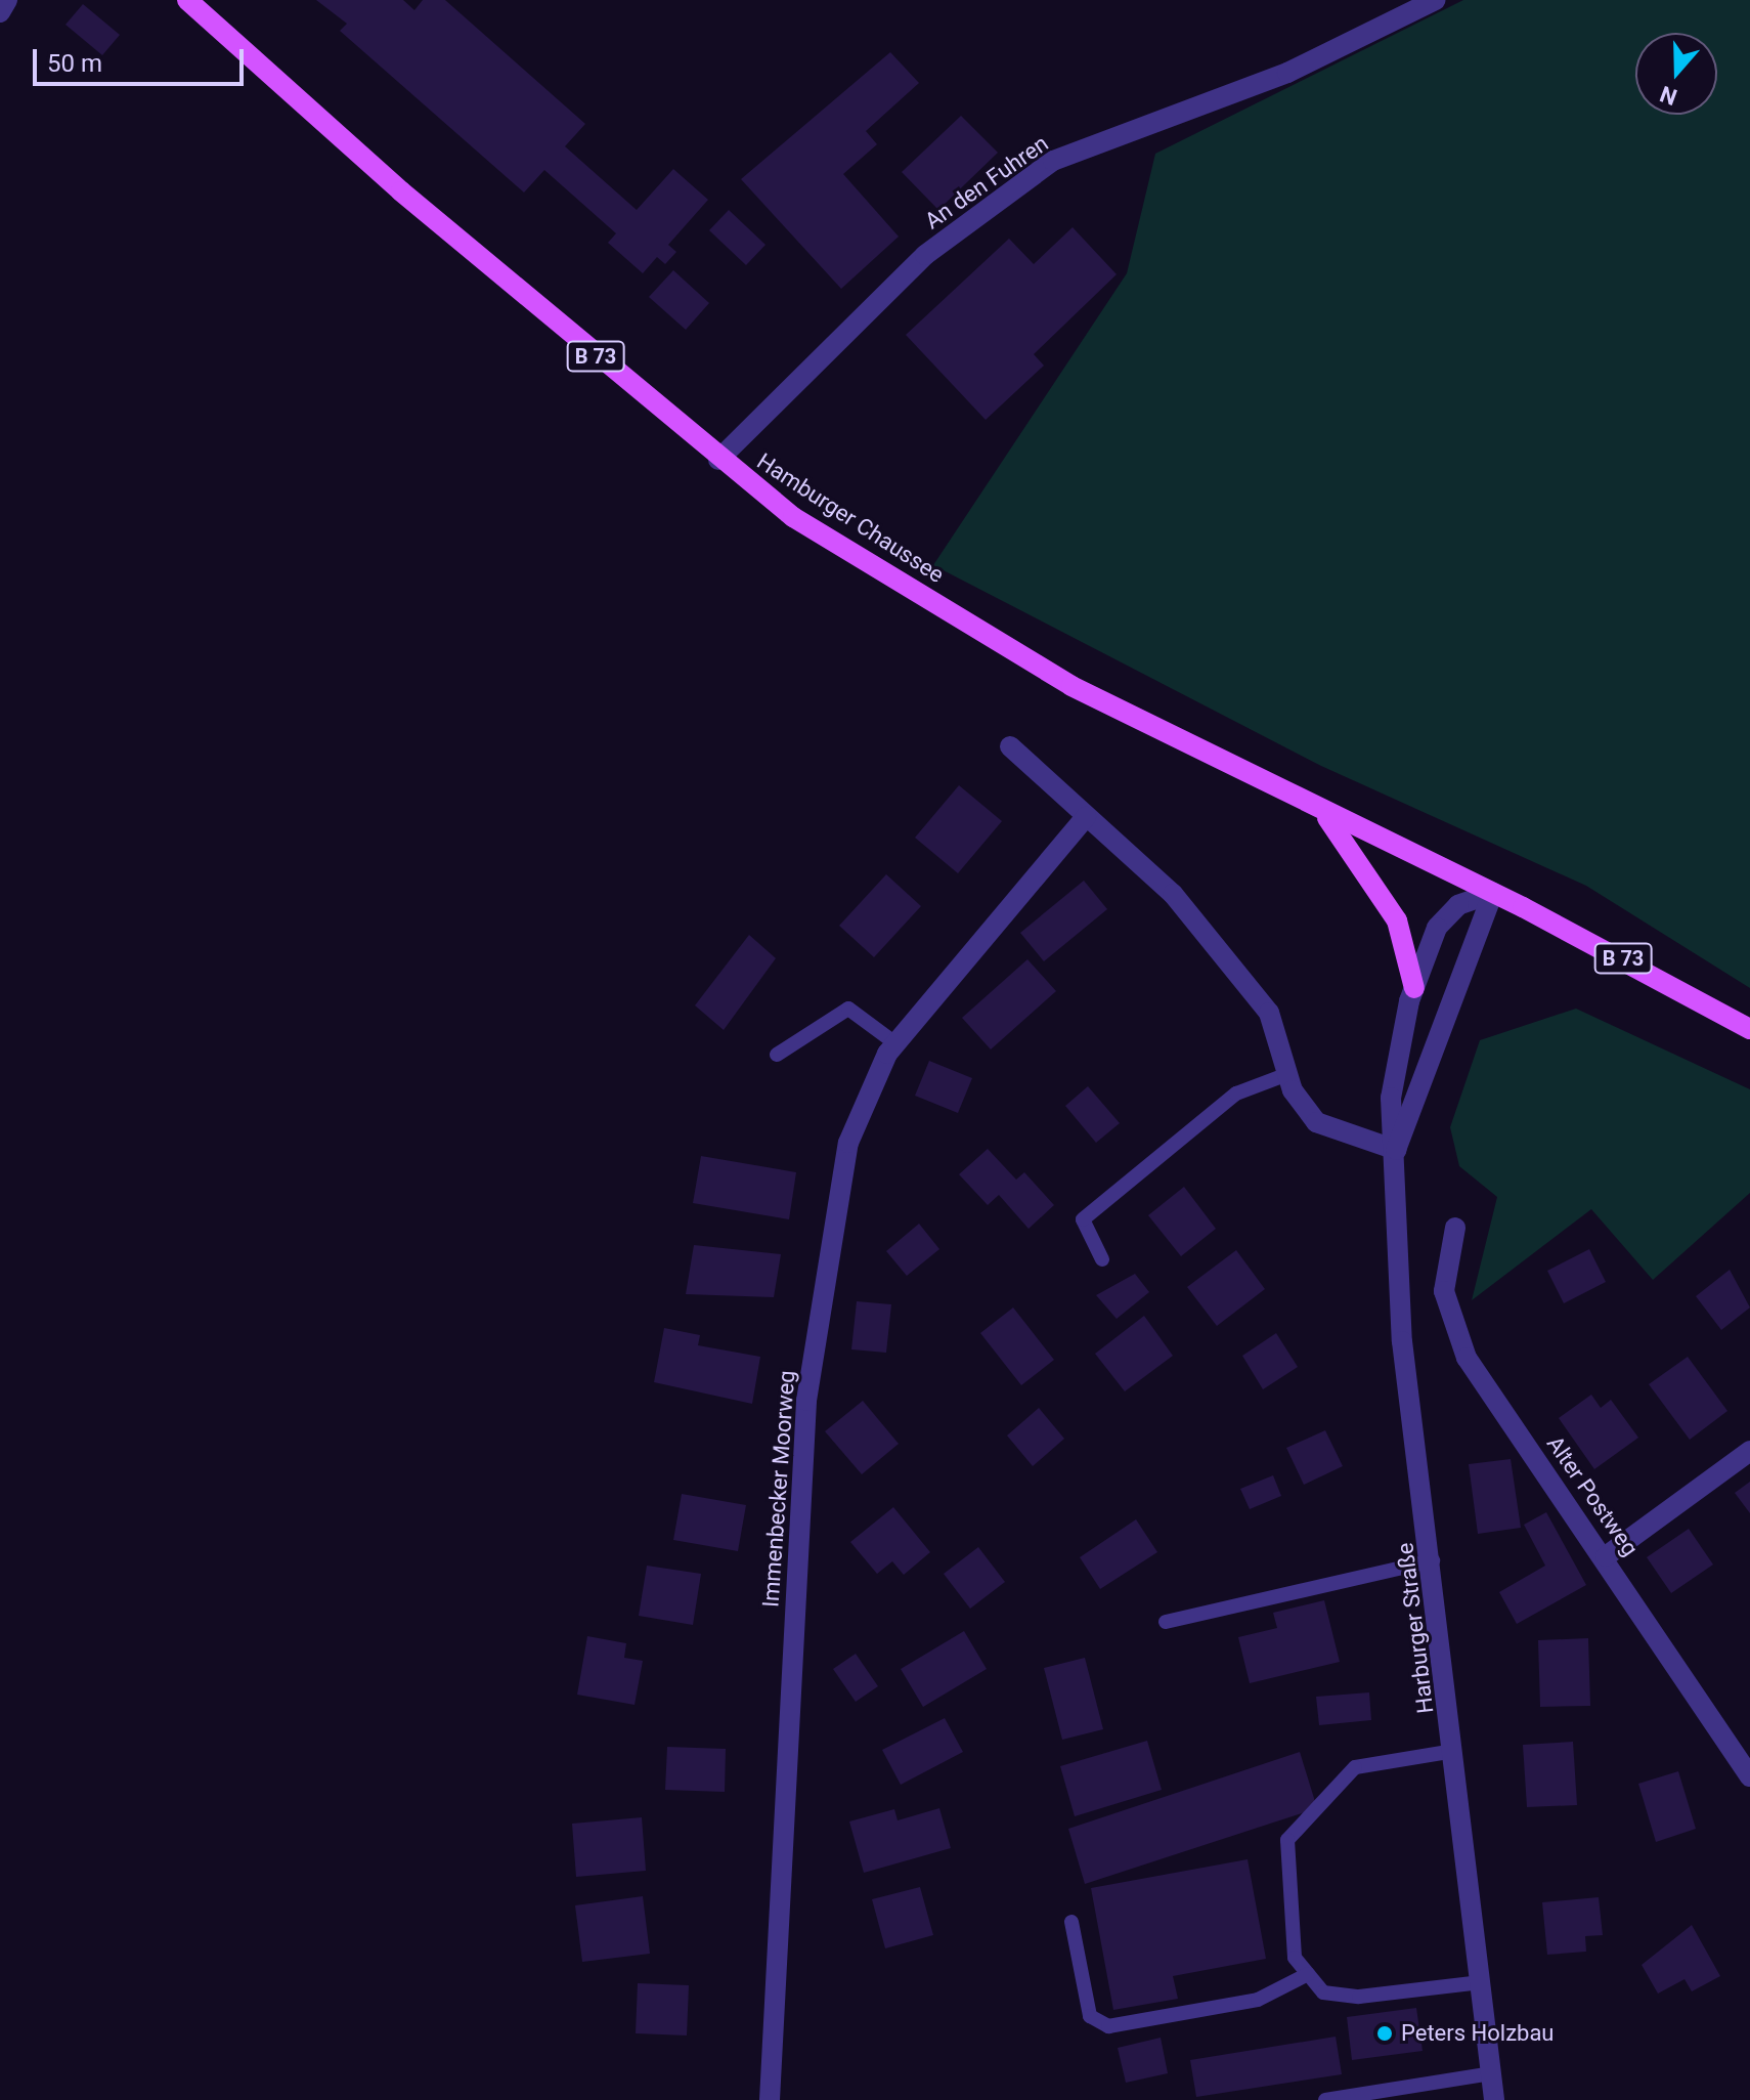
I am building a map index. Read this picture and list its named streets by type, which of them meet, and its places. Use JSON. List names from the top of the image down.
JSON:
{
  "streets": {
    "main road": ["B 73", "Hamburger Chaussee"],
    "street": [
      "An den Fuhren",
      "Immenbecker Moorweg",
      "Alter Postweg",
      "Harburger Straße"
    ]
  },
  "crossings": [
    ["An den Fuhren", "Hamburger Chaussee"],
    ["B 73", "Hamburger Chaussee"],
    ["B 73", "Harburger Straße"],
    ["Hamburger Chaussee", "Harburger Straße"]
  ],
  "places": ["Peters Holzbau"],
  "scale_bar": "50 m",
  "north": "bottom"
}
